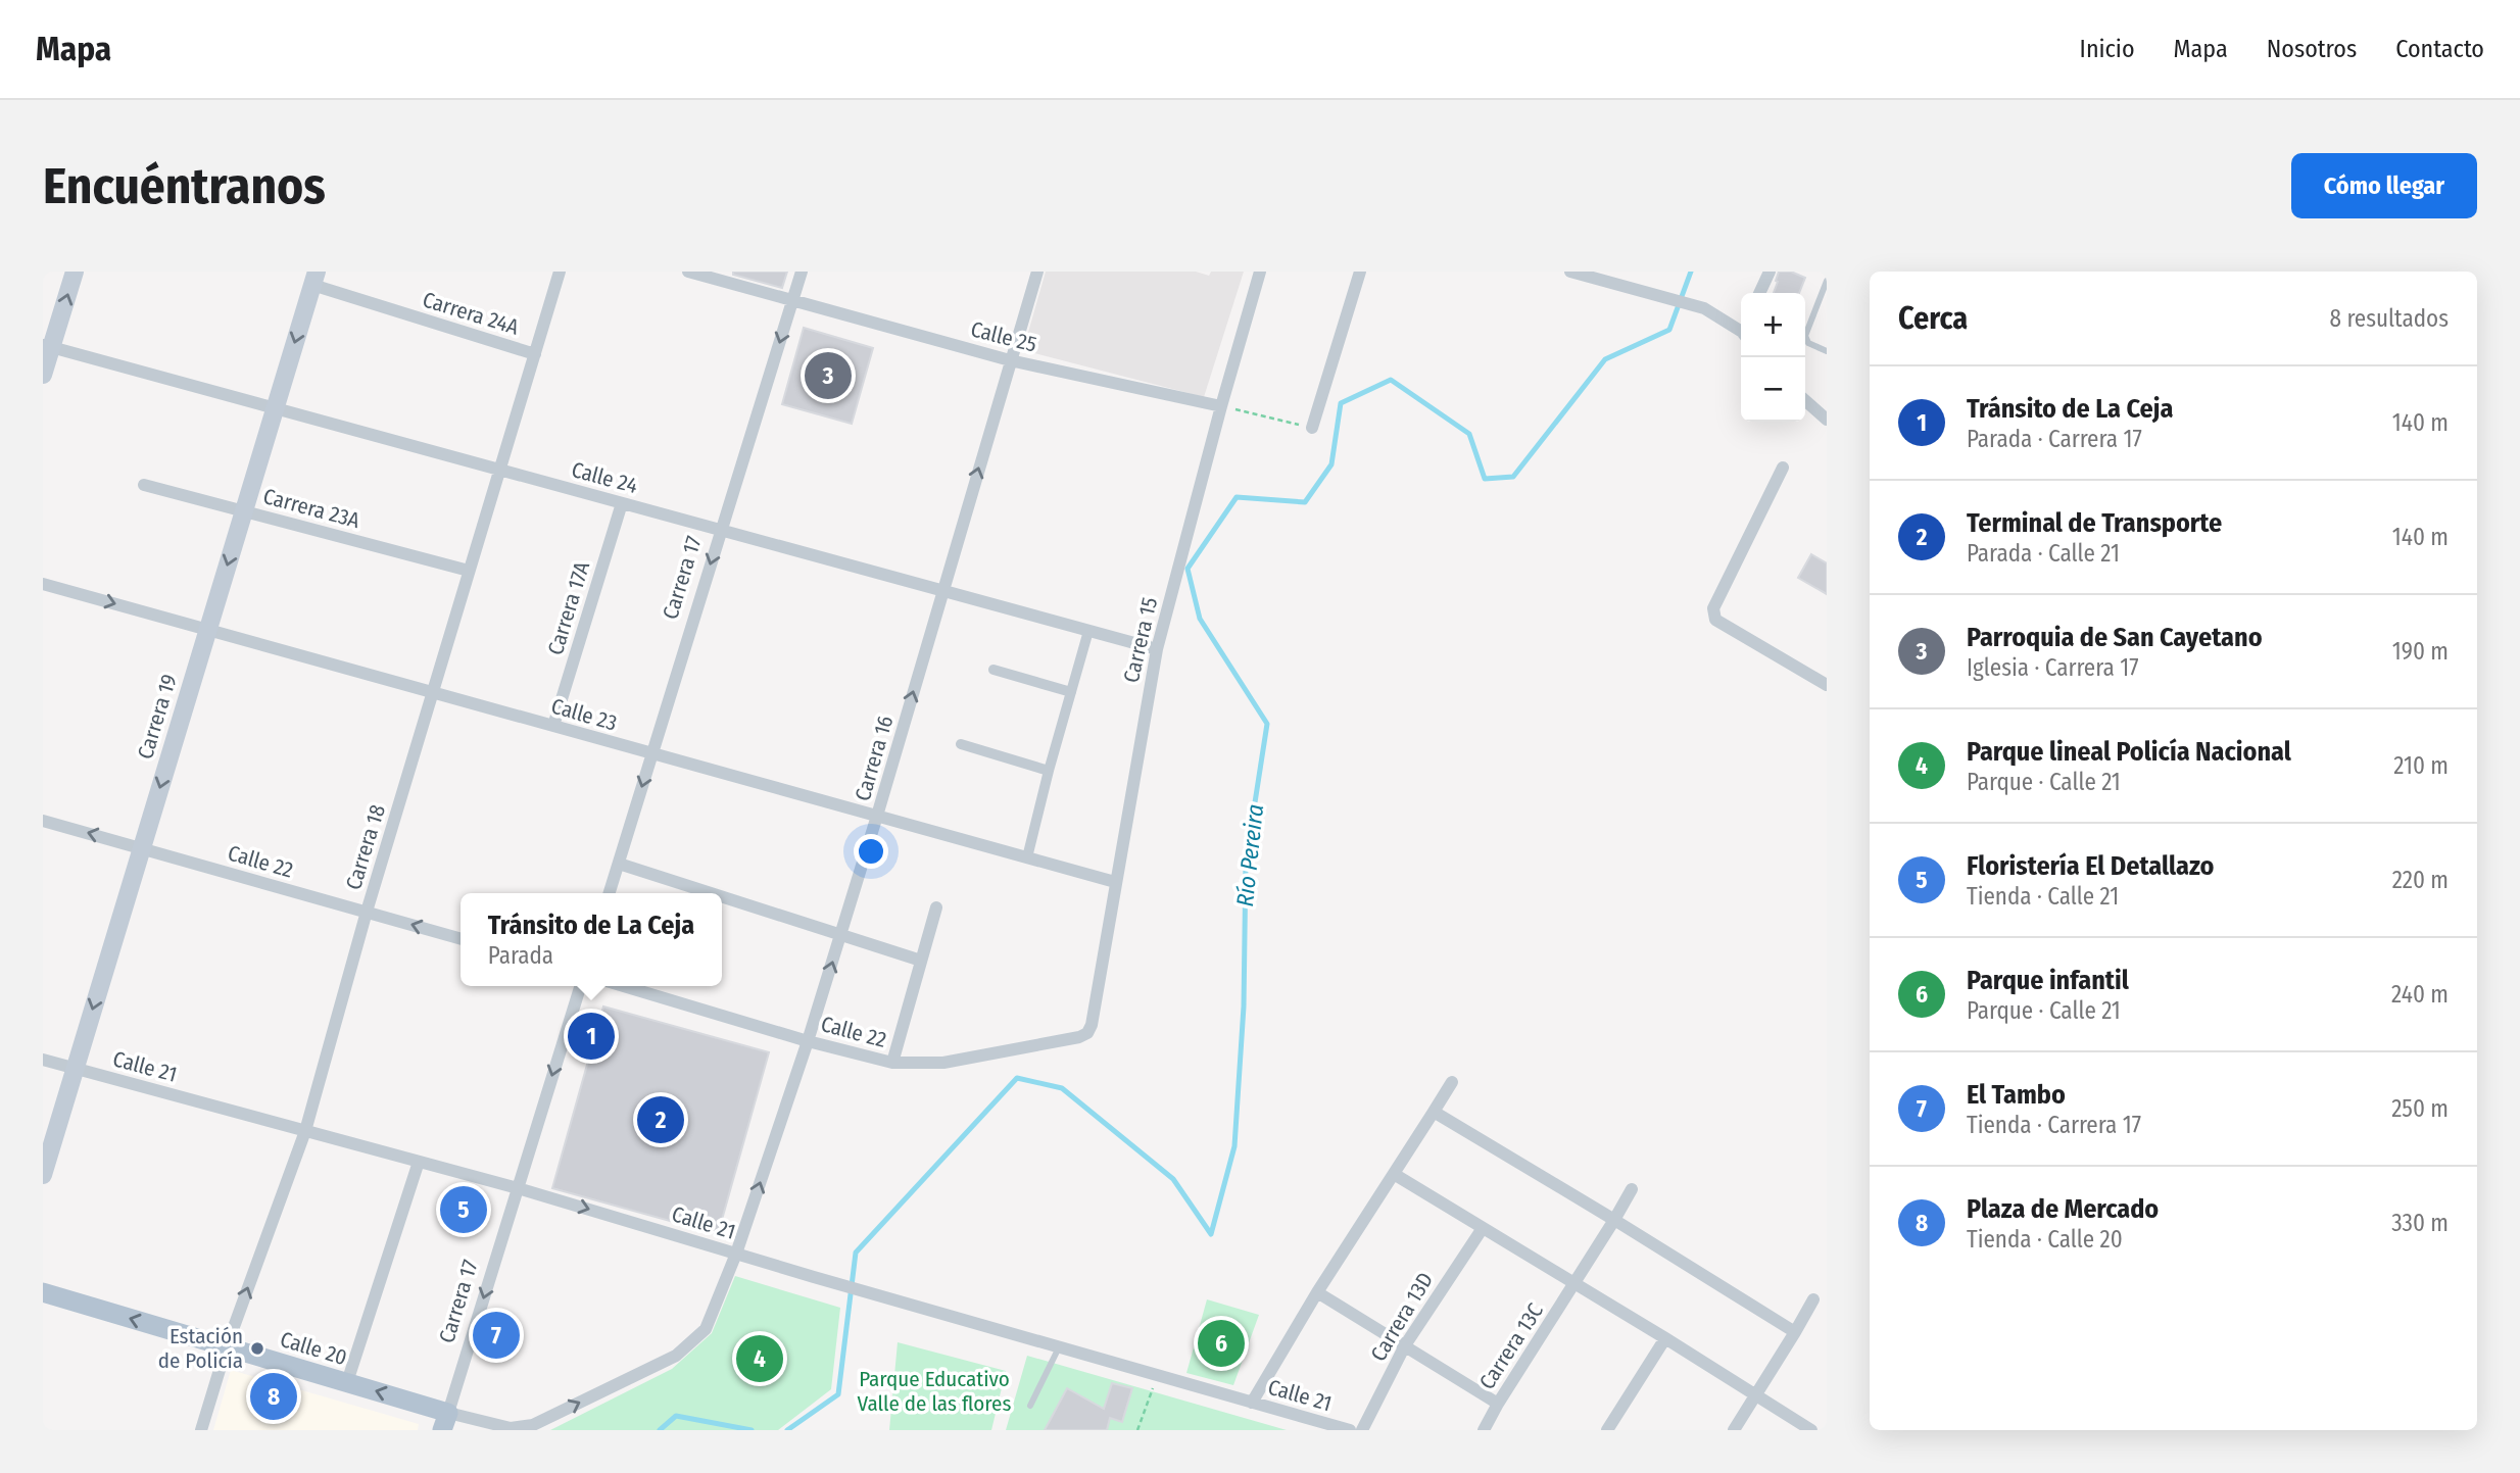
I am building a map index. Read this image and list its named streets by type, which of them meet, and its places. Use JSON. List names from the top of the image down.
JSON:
{
  "streets": {
    "main road": ["Carrera 19", "Calle 20"],
    "street": [
      "Carrera 24A",
      "Calle 25",
      "Calle 24",
      "Carrera 23A",
      "Carrera 17",
      "Carrera 17A",
      "Carrera 15",
      "Calle 23",
      "Carrera 16",
      "Carrera 18",
      "Calle 22",
      "Calle 21",
      "Carrera 13D",
      "Carrera 13C"
    ]
  },
  "crossings": [
    ["Carrera 24A", "Carrera 19"],
    ["Carrera 24A", "Carrera 18"],
    ["Calle 25", "Carrera 17"],
    ["Calle 25", "Carrera 15"],
    ["Calle 25", "Carrera 16"],
    ["Calle 24", "Carrera 17"],
    ["Calle 24", "Carrera 17A"],
    ["Calle 24", "Carrera 15"],
    ["Calle 24", "Carrera 19"],
    ["Calle 24", "Carrera 16"],
    ["Calle 24", "Carrera 18"],
    ["Carrera 23A", "Carrera 19"],
    ["Carrera 23A", "Carrera 18"],
    ["Carrera 17", "Calle 23"],
    ["Carrera 17", "Carrera 16"],
    ["Carrera 17", "Calle 21"],
    ["Carrera 17", "Calle 20"],
    ["Carrera 17A", "Calle 23"],
    ["Carrera 15", "Calle 23"],
    ["Carrera 15", "Calle 22"],
    ["Calle 23", "Carrera 19"],
    ["Calle 23", "Carrera 16"],
    ["Calle 23", "Carrera 18"],
    ["Carrera 19", "Calle 22"],
    ["Carrera 19", "Calle 21"],
    ["Carrera 16", "Calle 22"],
    ["Carrera 16", "Calle 21"],
    ["Carrera 16", "Calle 20"],
    ["Carrera 18", "Calle 22"],
    ["Carrera 18", "Calle 21"],
    ["Carrera 18", "Calle 20"]
  ],
  "one_way": [
    "Carrera 17",
    "Carrera 19",
    "Carrera 16",
    "Calle 20"
  ],
  "water": ["Río Pereira"],
  "parks": ["Parque Educativo Valle de las flores"],
  "places": ["Estación de Policía"],
  "page": {
    "header": "Mapa",
    "nav": [
      "Inicio",
      "Mapa",
      "Nosotros",
      "Contacto"
    ],
    "buttons": "Cómo llegar",
    "title": "Encuéntranos",
    "heading": ["Cerca", "8 resultados"],
    "map_buttons": ["+", "−"],
    "pins": [
      "3",
      "1",
      "2",
      "5",
      "7",
      "6",
      "4",
      "8"
    ],
    "list": [
      {
        "mark": "1",
        "name": "Tránsito de La Ceja",
        "note": "Parada · Carrera 17",
        "value": "140 m"
      },
      {
        "mark": "2",
        "name": "Terminal de Transporte",
        "note": "Parada · Calle 21",
        "value": "140 m"
      },
      {
        "mark": "3",
        "name": "Parroquia de San Cayetano",
        "note": "Iglesia · Carrera 17",
        "value": "190 m"
      },
      {
        "mark": "4",
        "name": "Parque lineal Policía Nacional",
        "note": "Parque · Calle 21",
        "value": "210 m"
      },
      {
        "mark": "5",
        "name": "Floristería El Detallazo",
        "note": "Tienda · Calle 21",
        "value": "220 m"
      },
      {
        "mark": "6",
        "name": "Parque infantil",
        "note": "Parque · Calle 21",
        "value": "240 m"
      },
      {
        "mark": "7",
        "name": "El Tambo",
        "note": "Tienda · Carrera 17",
        "value": "250 m"
      },
      {
        "mark": "8",
        "name": "Plaza de Mercado",
        "note": "Tienda · Calle 20",
        "value": "330 m"
      }
    ],
    "popup": ["Tránsito de La Ceja", "Parada"]
  }
}
